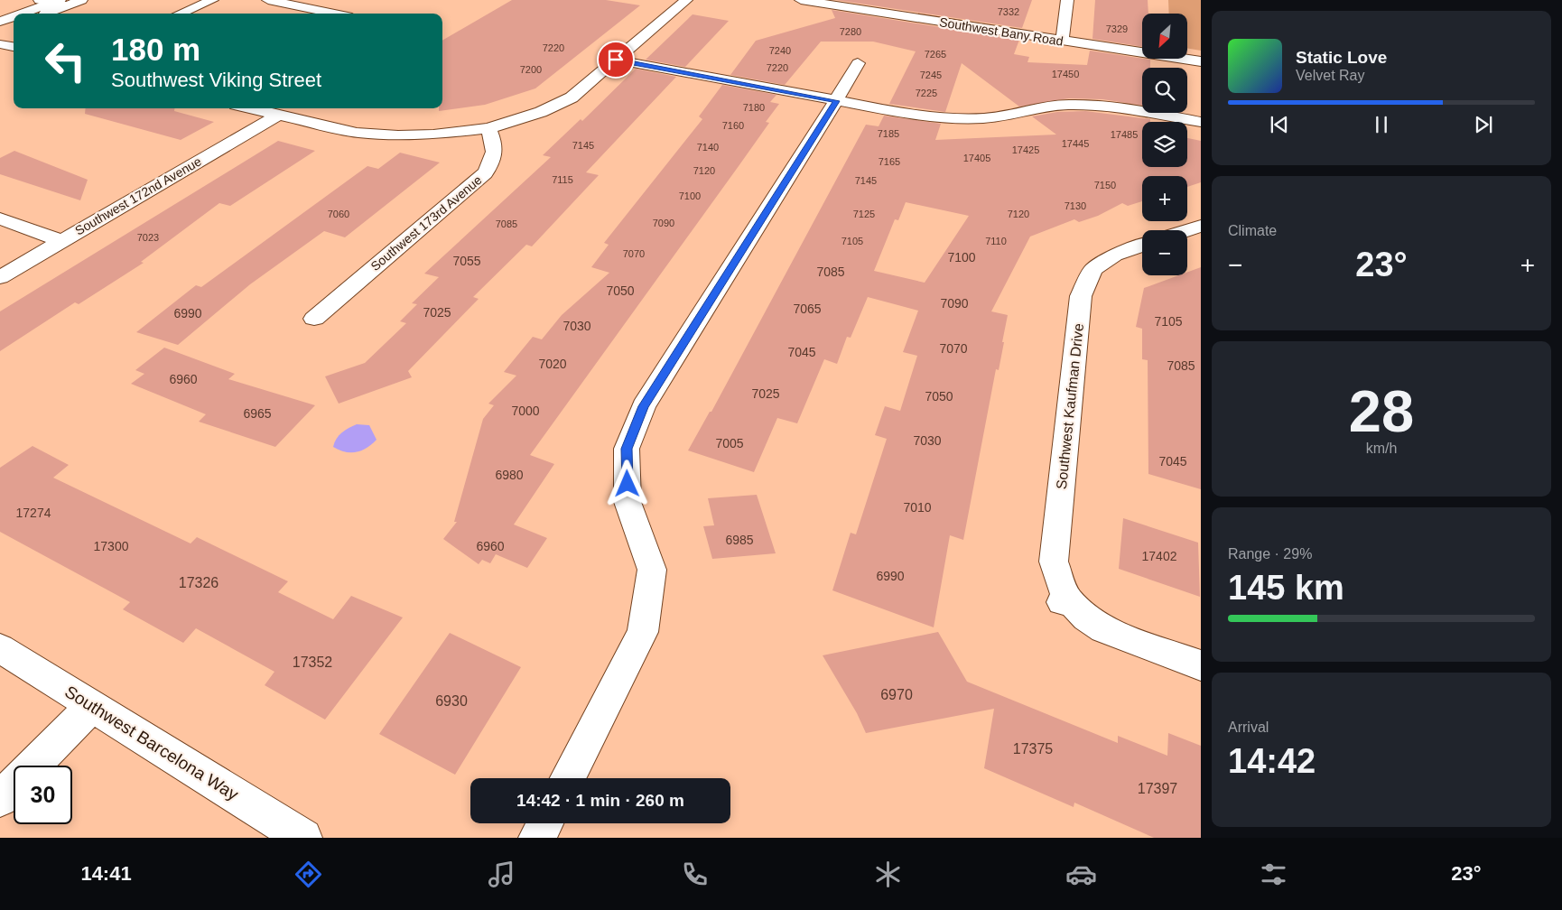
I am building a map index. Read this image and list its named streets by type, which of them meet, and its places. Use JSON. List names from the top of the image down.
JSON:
{
  "streets": {
    "street": [
      "Southwest Bany Road",
      "Southwest 172nd Avenue",
      "Southwest 173rd Avenue",
      "Southwest Kaufman Drive",
      "Southwest Barcelona Way"
    ]
  },
  "house_numbers": [
    "7332",
    "7329",
    "7280",
    "7220",
    "7240",
    "7265",
    "7220",
    "7200",
    "17450",
    "7245",
    "7225",
    "7180",
    "7160",
    "7185",
    "17485",
    "17445",
    "7145",
    "7140",
    "17425",
    "17405",
    "7165",
    "7120",
    "7115",
    "7145",
    "7150",
    "7100",
    "7130",
    "7060",
    "7125",
    "7120",
    "7090",
    "7085",
    "7023",
    "7105",
    "7110",
    "7070",
    "7100",
    "7055",
    "7085",
    "7050",
    "7090",
    "7065",
    "7025",
    "6990",
    "7105",
    "7030",
    "7070",
    "7045",
    "7020",
    "7085",
    "6960",
    "7025",
    "7050",
    "7000",
    "6965",
    "7030",
    "7005",
    "7045",
    "6980",
    "7010",
    "17274",
    "6985",
    "17300",
    "6960",
    "17402",
    "6990",
    "17326",
    "17352",
    "6970",
    "6930",
    "17375",
    "17397"
  ],
  "north": "bottom left",
  "page": {
    "map_buttons": ["+", "−"],
    "turn": ["180 m", "Southwest Viking Street"],
    "song": ["Static Love", "Velvet Ray"],
    "tile": [
      "Climate",
      ["28", "km/h"],
      ["Range · 29%", "145 km"],
      ["Arrival", "14:42"]
    ],
    "heat": ["−", "23°", "+"],
    "limit": "30",
    "trip": "14:42 · 1 min · 260 m",
    "tabs": ["14:41", "23°"]
  }
}
